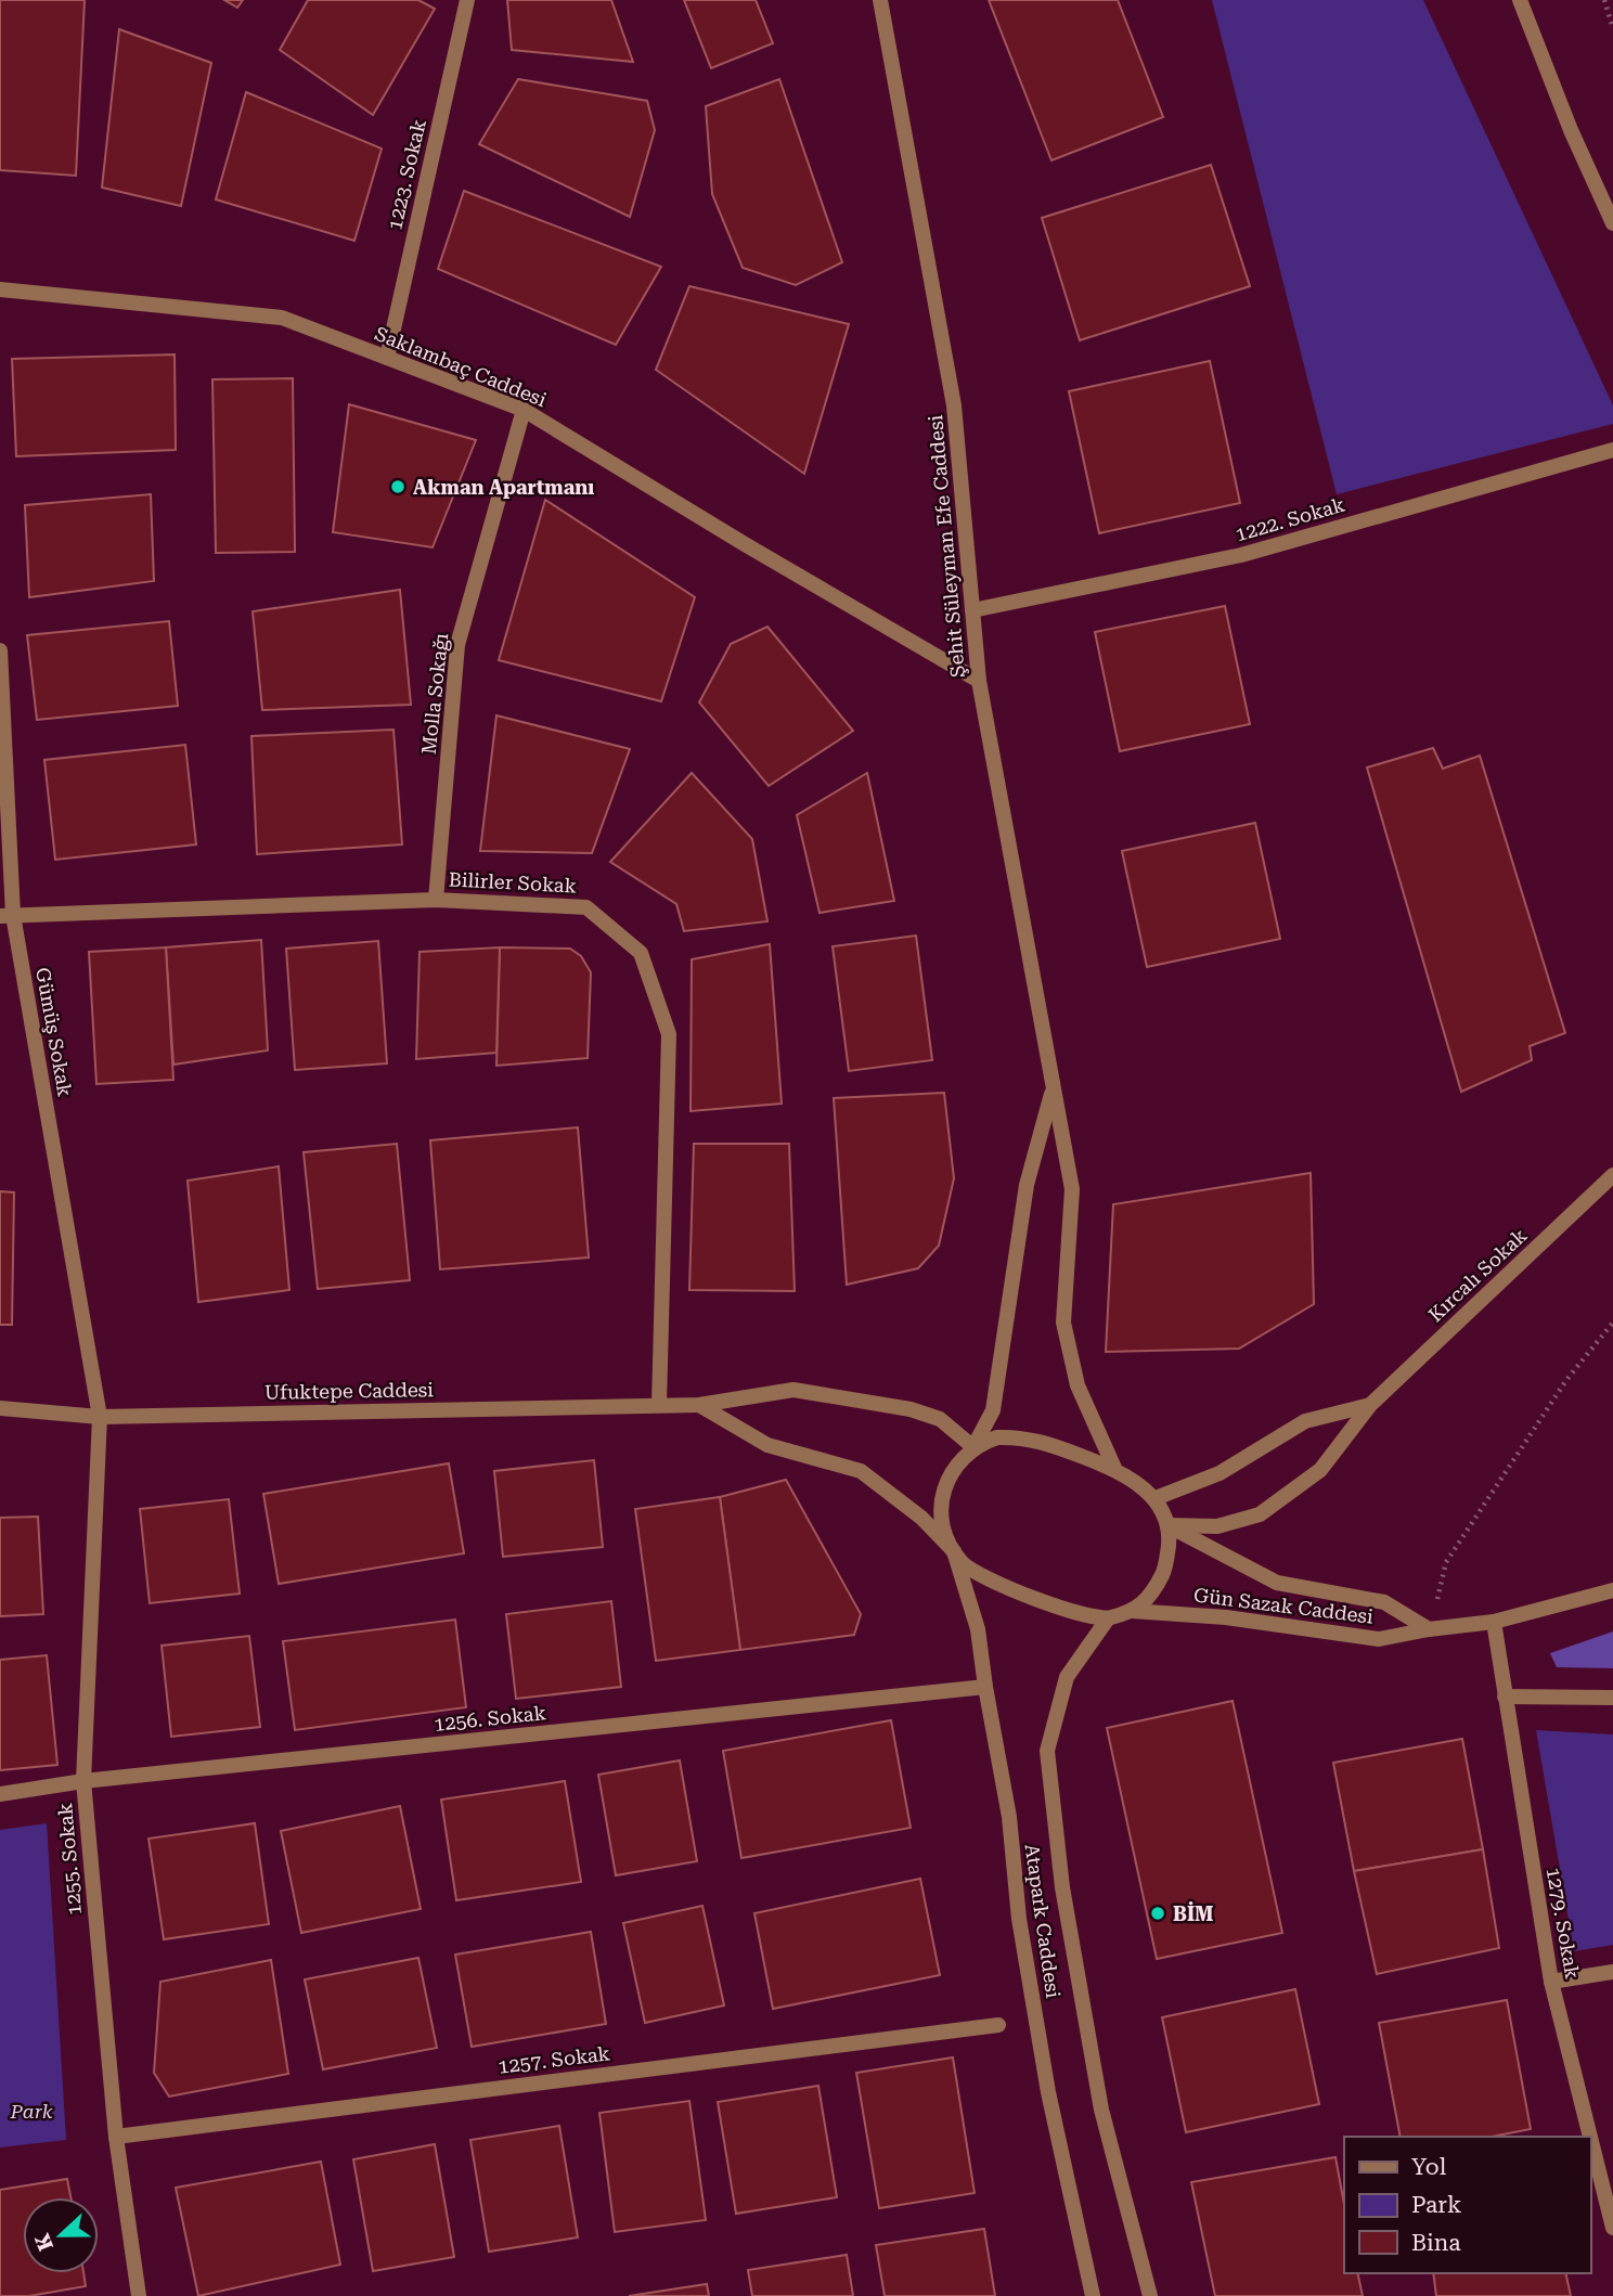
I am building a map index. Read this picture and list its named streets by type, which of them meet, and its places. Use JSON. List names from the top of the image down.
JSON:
{
  "streets": {
    "street": [
      "1223. Sokak",
      "Saklambaç Caddesi",
      "1222. Sokak",
      "Şehit Süleyman Efe Caddesi",
      "Molla Sokağı",
      "Bilirler Sokak",
      "Gümüş Sokak",
      "Kırcalı Sokak",
      "Ufuktepe Caddesi",
      "Gün Sazak Caddesi",
      "1256. Sokak",
      "1255. Sokak",
      "Atapark Caddesi",
      "1279. Sokak",
      "1257. Sokak"
    ]
  },
  "crossings": [
    ["1223. Sokak", "Saklambaç Caddesi"],
    ["Saklambaç Caddesi", "Şehit Süleyman Efe Caddesi"],
    ["Saklambaç Caddesi", "Molla Sokağı"],
    ["1222. Sokak", "Şehit Süleyman Efe Caddesi"],
    ["Şehit Süleyman Efe Caddesi", "Kırcalı Sokak"],
    ["Şehit Süleyman Efe Caddesi", "Ufuktepe Caddesi"],
    ["Şehit Süleyman Efe Caddesi", "Gün Sazak Caddesi"],
    ["Şehit Süleyman Efe Caddesi", "Atapark Caddesi"],
    ["Molla Sokağı", "Bilirler Sokak"],
    ["Bilirler Sokak", "Gümüş Sokak"],
    ["Bilirler Sokak", "Ufuktepe Caddesi"],
    ["Gümüş Sokak", "Ufuktepe Caddesi"],
    ["Gümüş Sokak", "1255. Sokak"],
    ["Kırcalı Sokak", "Ufuktepe Caddesi"],
    ["Kırcalı Sokak", "Gün Sazak Caddesi"],
    ["Kırcalı Sokak", "Atapark Caddesi"],
    ["Ufuktepe Caddesi", "Gün Sazak Caddesi"],
    ["Ufuktepe Caddesi", "1255. Sokak"],
    ["Ufuktepe Caddesi", "Atapark Caddesi"],
    ["Gün Sazak Caddesi", "Atapark Caddesi"],
    ["Gün Sazak Caddesi", "1279. Sokak"],
    ["1256. Sokak", "1255. Sokak"],
    ["1256. Sokak", "Atapark Caddesi"],
    ["1255. Sokak", "1257. Sokak"]
  ],
  "parks": ["Park"],
  "places": ["Akman Apartmanı", "BİM"],
  "legend": ["Yol", "Park", "Bina"],
  "north": "left"
}
